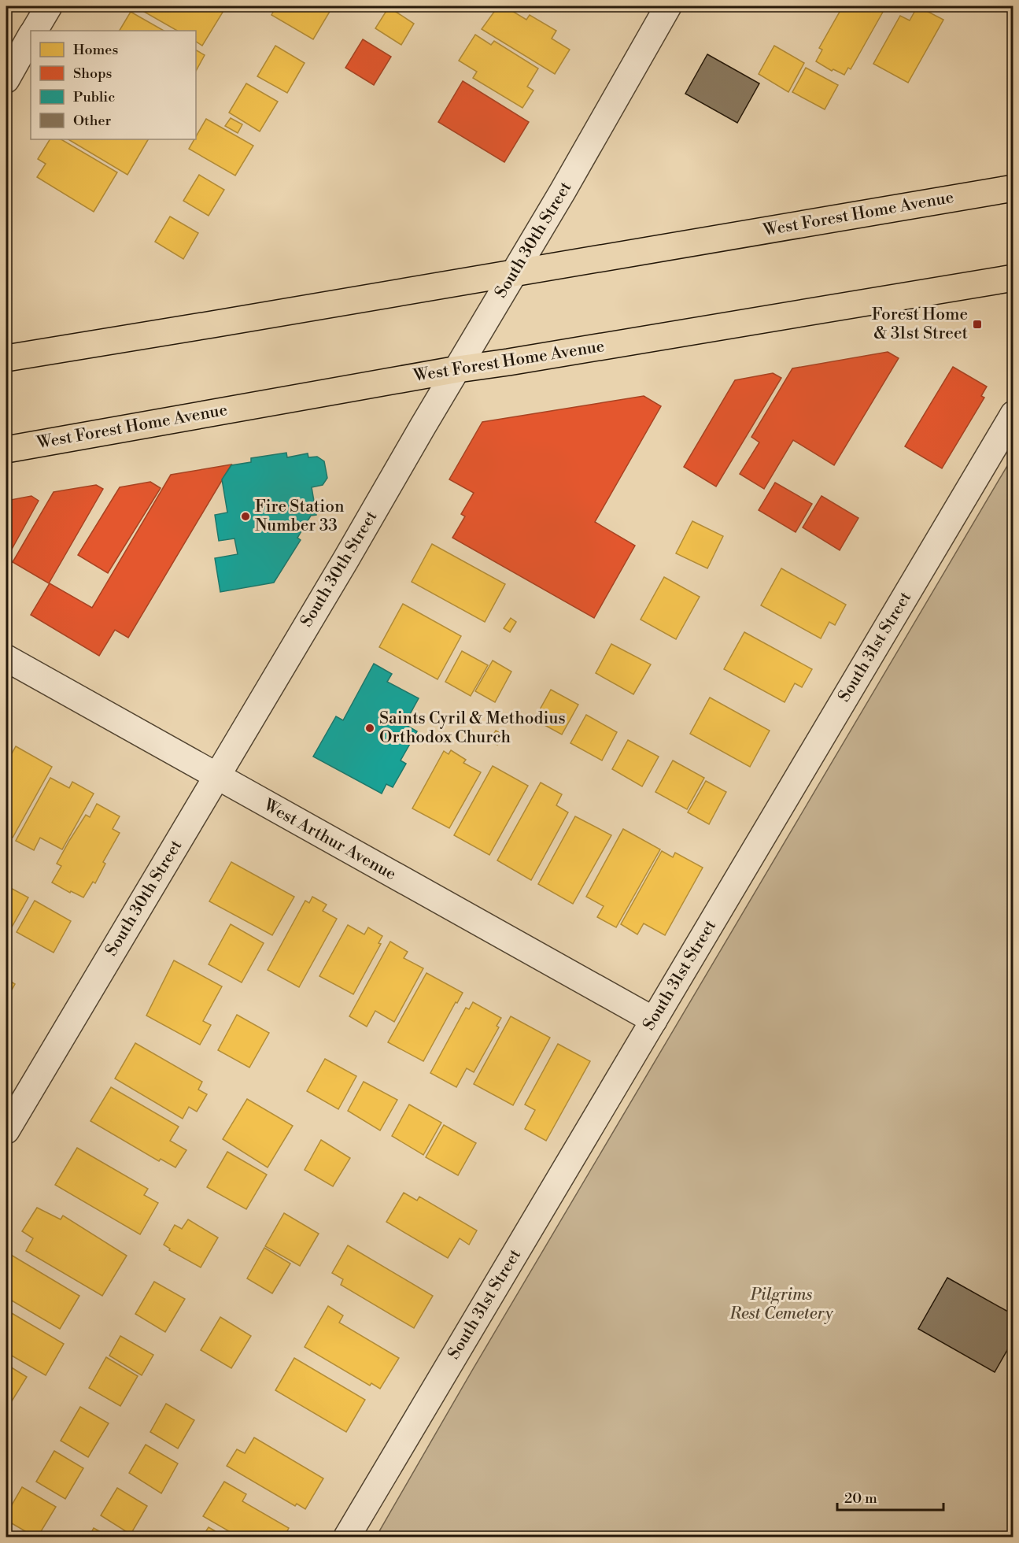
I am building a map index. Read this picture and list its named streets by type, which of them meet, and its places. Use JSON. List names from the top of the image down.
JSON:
{
  "streets": {
    "main road": ["West Forest Home Avenue"],
    "street": ["South 30th Street", "South 31st Street", "West Arthur Avenue"]
  },
  "crossings": [
    ["West Forest Home Avenue", "South 30th Street"],
    ["South 30th Street", "West Arthur Avenue"],
    ["South 31st Street", "West Arthur Avenue"]
  ],
  "parks": ["Pilgrims Rest Cemetery"],
  "places": {
    "transit": ["Forest Home & 31st Street"],
    "other": ["Fire Station Number 33", "Saints Cyril & Methodius Orthodox Church"]
  },
  "legend": [
    "Homes",
    "Shops",
    "Public",
    "Other"
  ],
  "scale_bar": "20 m"
}
